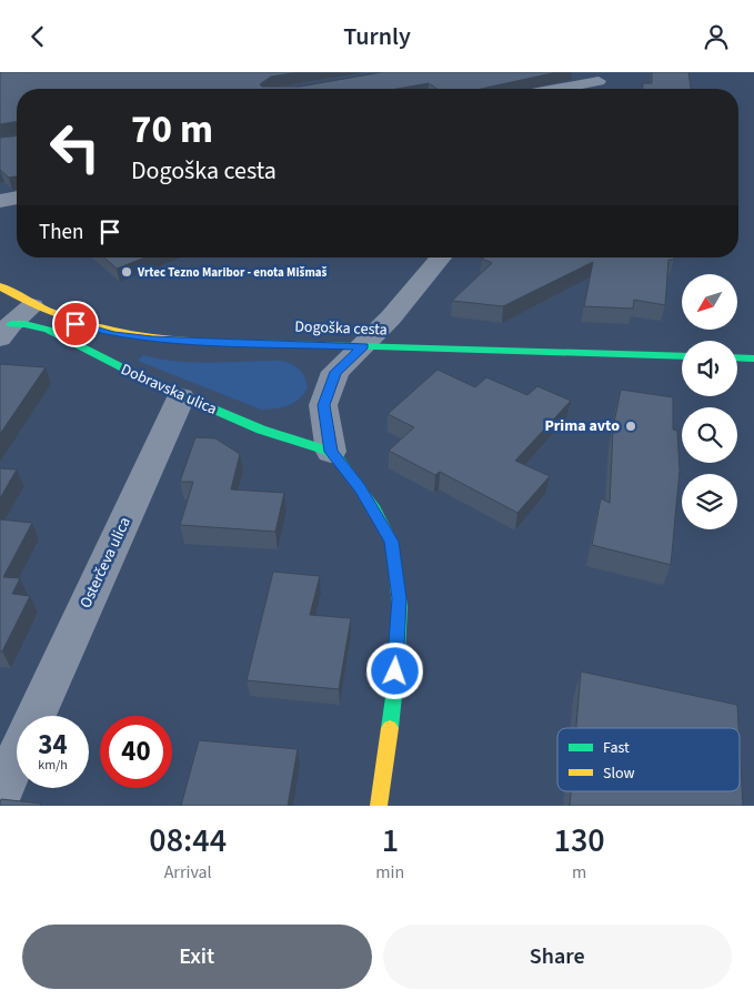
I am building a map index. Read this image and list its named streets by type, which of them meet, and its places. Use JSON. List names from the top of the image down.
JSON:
{
  "streets": {
    "street": ["Dogoška cesta", "Dobravska ulica", "Osterčeva ulica"]
  },
  "crossings": [
    ["Dobravska ulica", "Osterčeva ulica"]
  ],
  "places": ["Vrtec Tezno Maribor - enota Mišmaš", "Prima avto"],
  "legend": ["Fast", "Slow"],
  "north": "bottom left",
  "page": {
    "header": "Turnly",
    "turn": ["70 m", "Dogoška cesta"],
    "then": "Then",
    "speed": "34 km/h",
    "limit": "40",
    "eta": [
      "08:44",
      "Arrival",
      "1",
      "min",
      "130",
      "m"
    ],
    "buttons": ["Exit", "Share"]
  }
}
